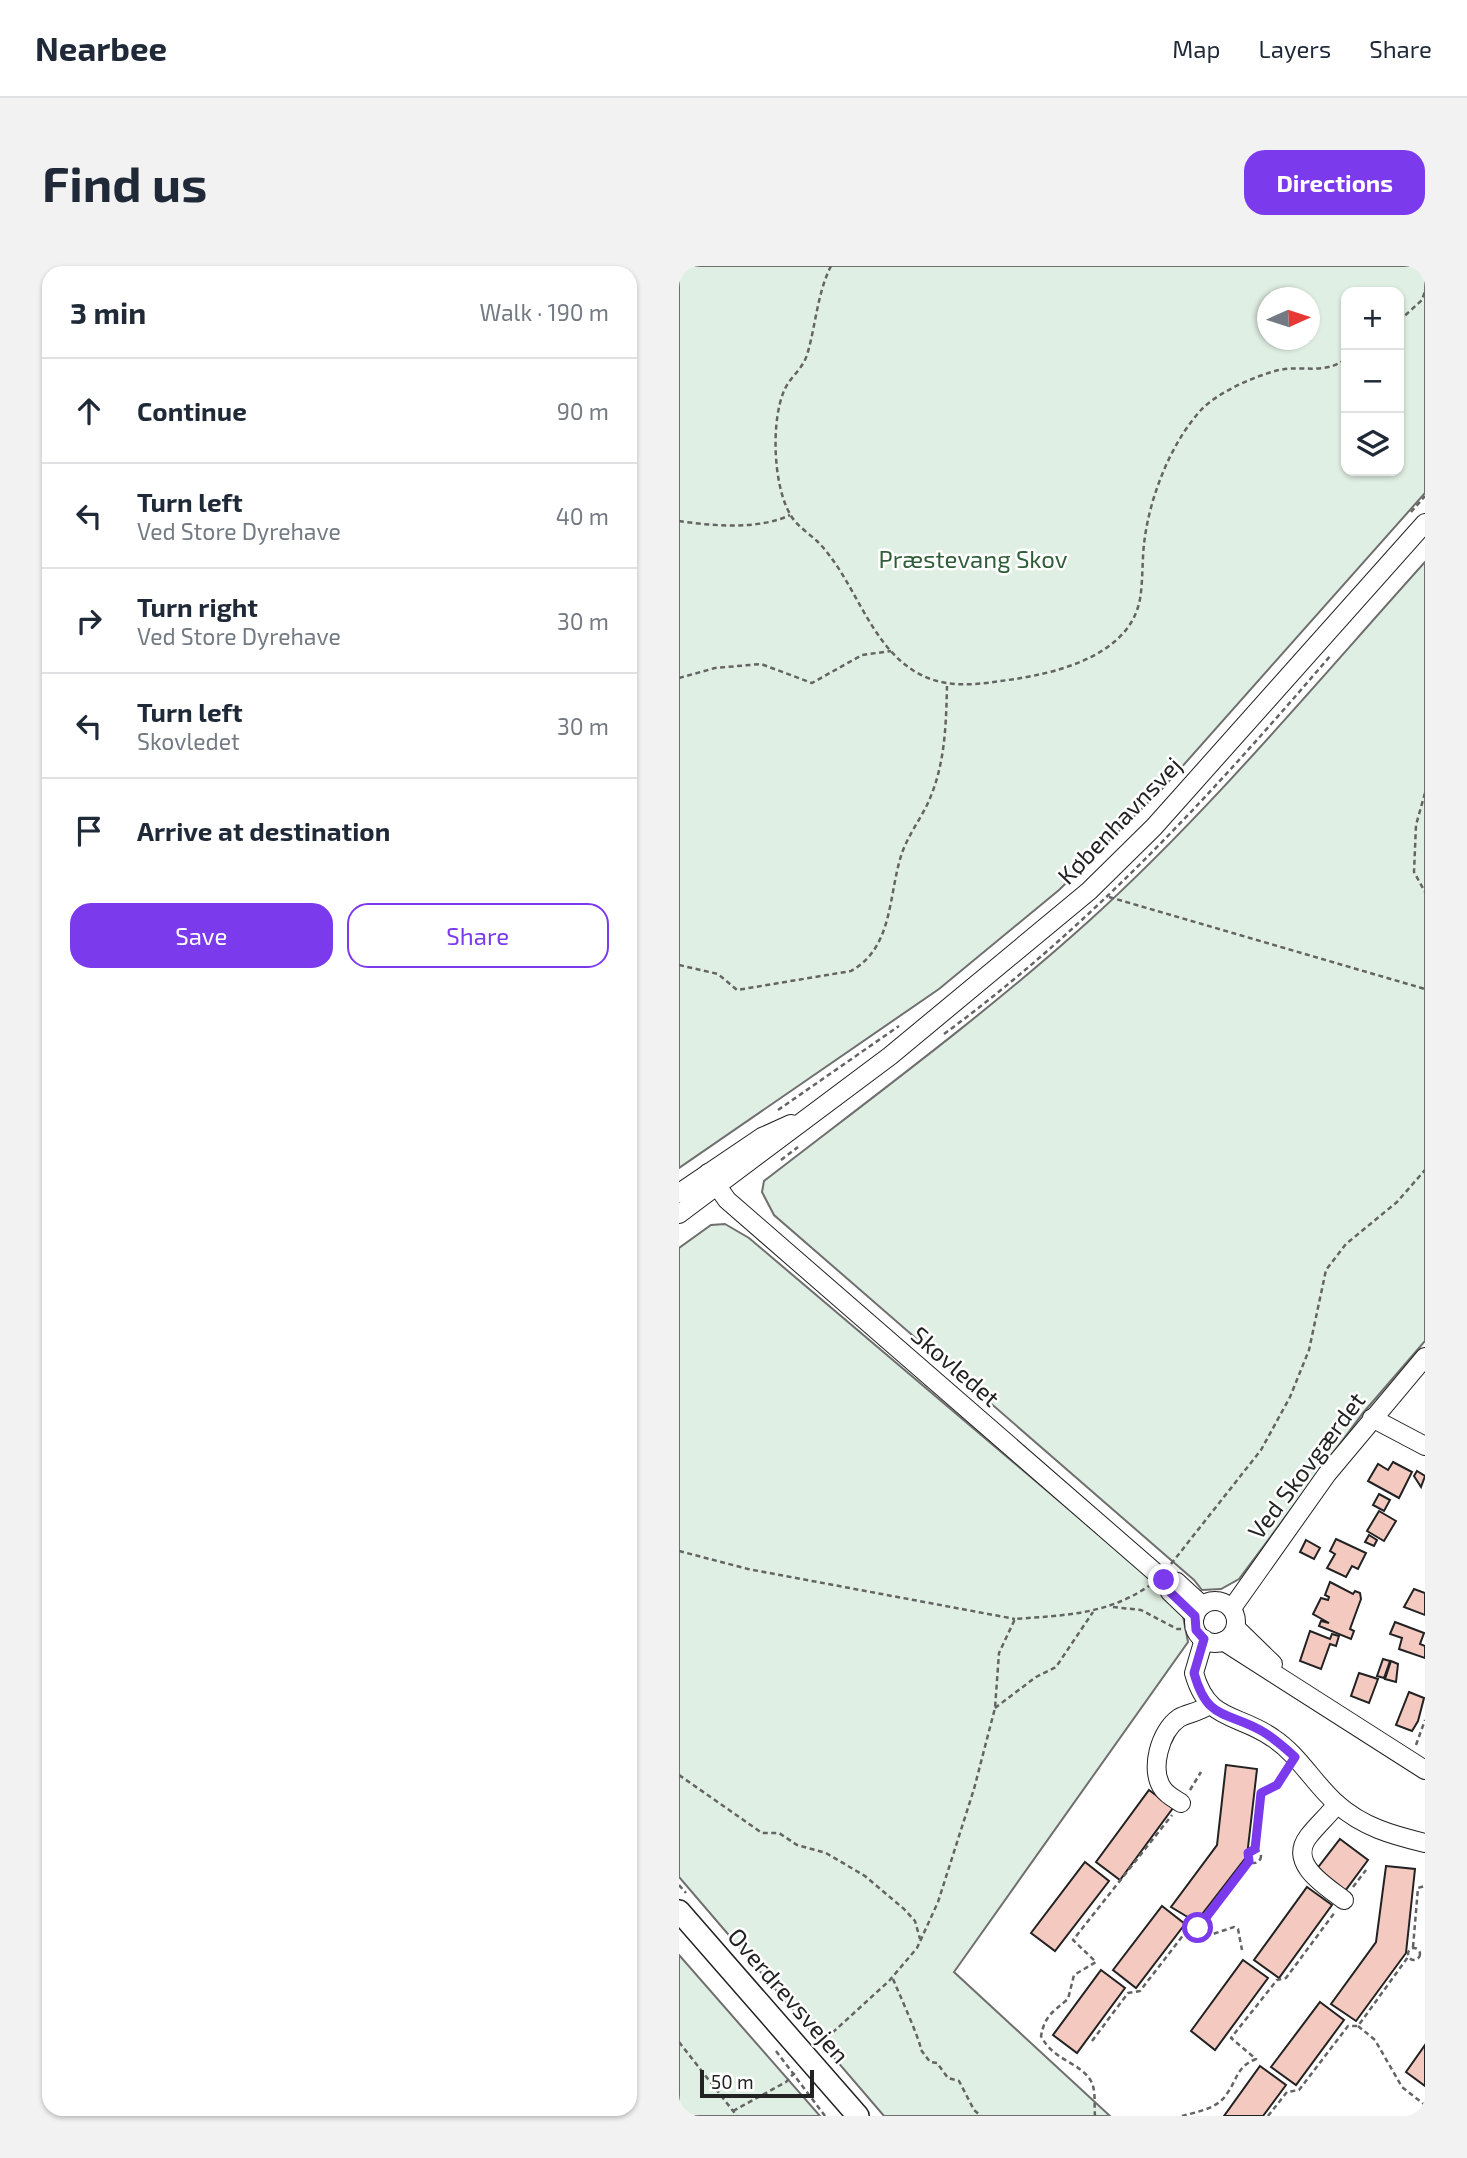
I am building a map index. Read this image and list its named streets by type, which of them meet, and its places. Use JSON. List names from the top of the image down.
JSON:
{
  "streets": {
    "main road": ["Overdrevsvejen"],
    "street": ["Københavnsvej", "Skovledet", "Ved Skovgærdet"]
  },
  "crossings": [
    ["Københavnsvej", "Skovledet"]
  ],
  "parks": ["Præstevang Skov"],
  "scale_bar": "50 m",
  "north": "right",
  "page": {
    "header": "Nearbee",
    "nav": ["Map", "Layers", "Share"],
    "buttons": [
      "Directions",
      ["Save", "Share"]
    ],
    "title": "Find us",
    "heading": ["3 min", "Walk · 190 m"],
    "map_buttons": ["+", "−"],
    "list": [
      ["Continue", "90 m"],
      ["Turn left", "Ved Store Dyrehave", "40 m"],
      ["Turn right", "Ved Store Dyrehave", "30 m"],
      ["Turn left", "Skovledet", "30 m"],
      "Arrive at destination"
    ],
    "scale": "50 m"
  }
}
